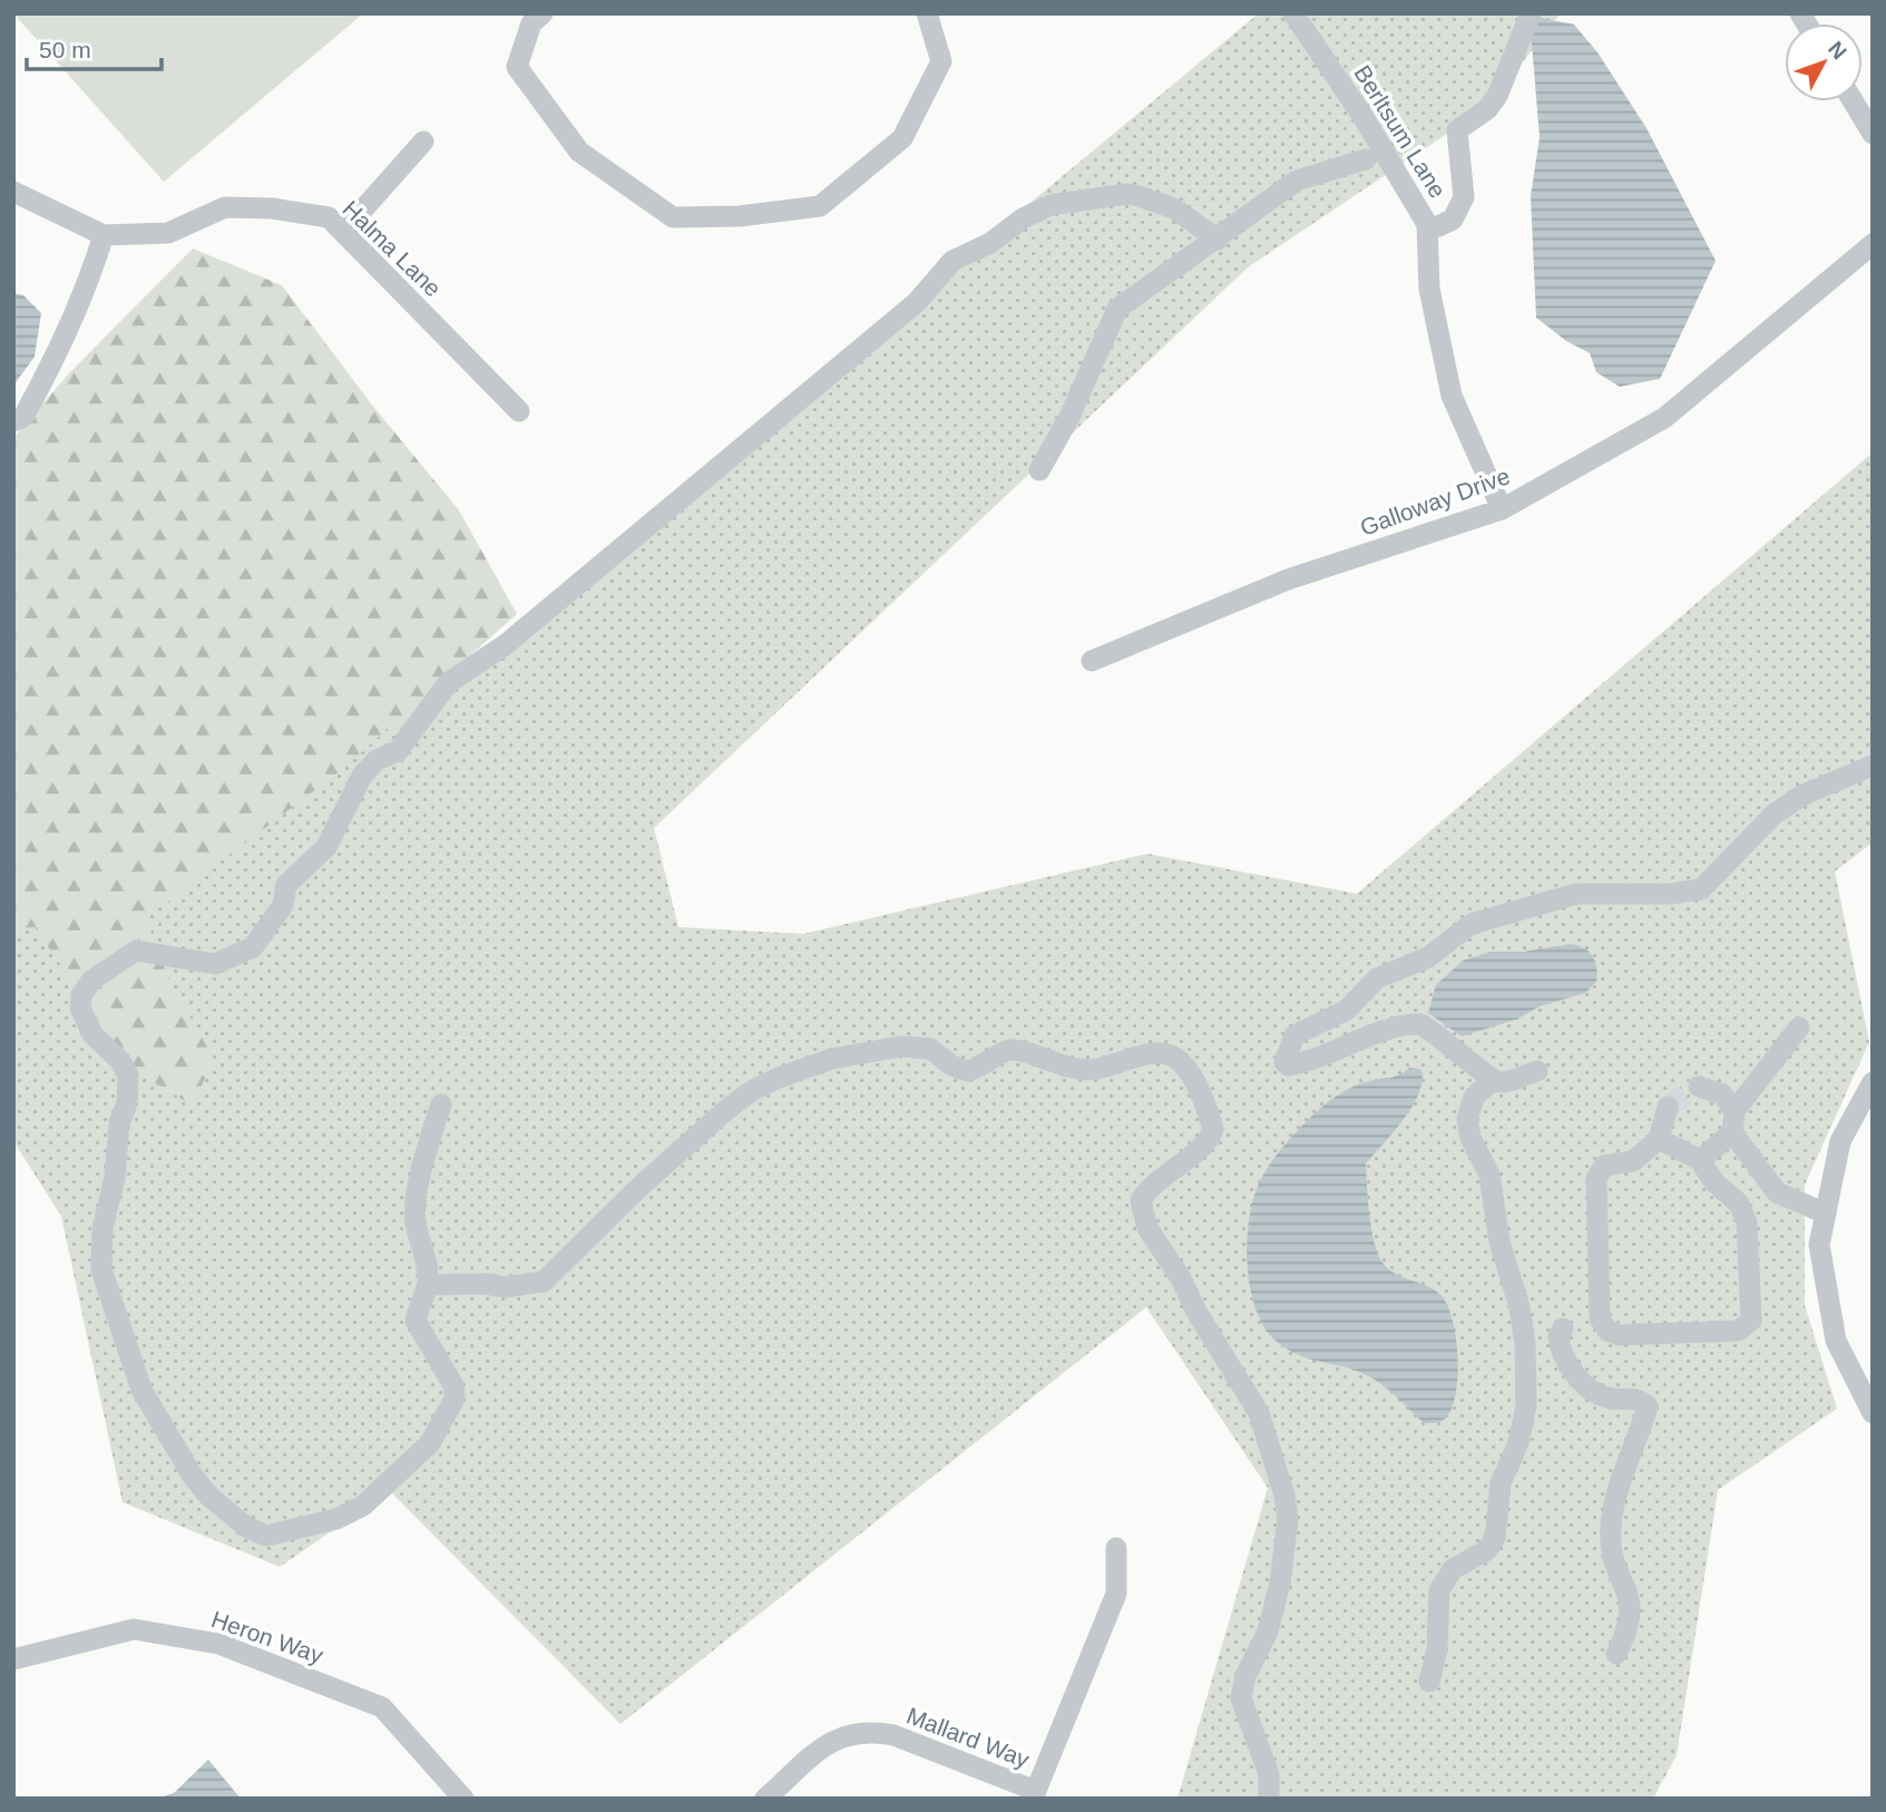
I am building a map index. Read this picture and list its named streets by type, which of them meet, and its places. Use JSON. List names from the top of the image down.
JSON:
{
  "streets": {
    "street": [
      "Berltsum Lane",
      "Halma Lane",
      "Galloway Drive",
      "Heron Way",
      "Mallard Way"
    ]
  },
  "crossings": [
    ["Berltsum Lane", "Galloway Drive"]
  ],
  "scale_bar": "50 m",
  "north": "top right"
}
